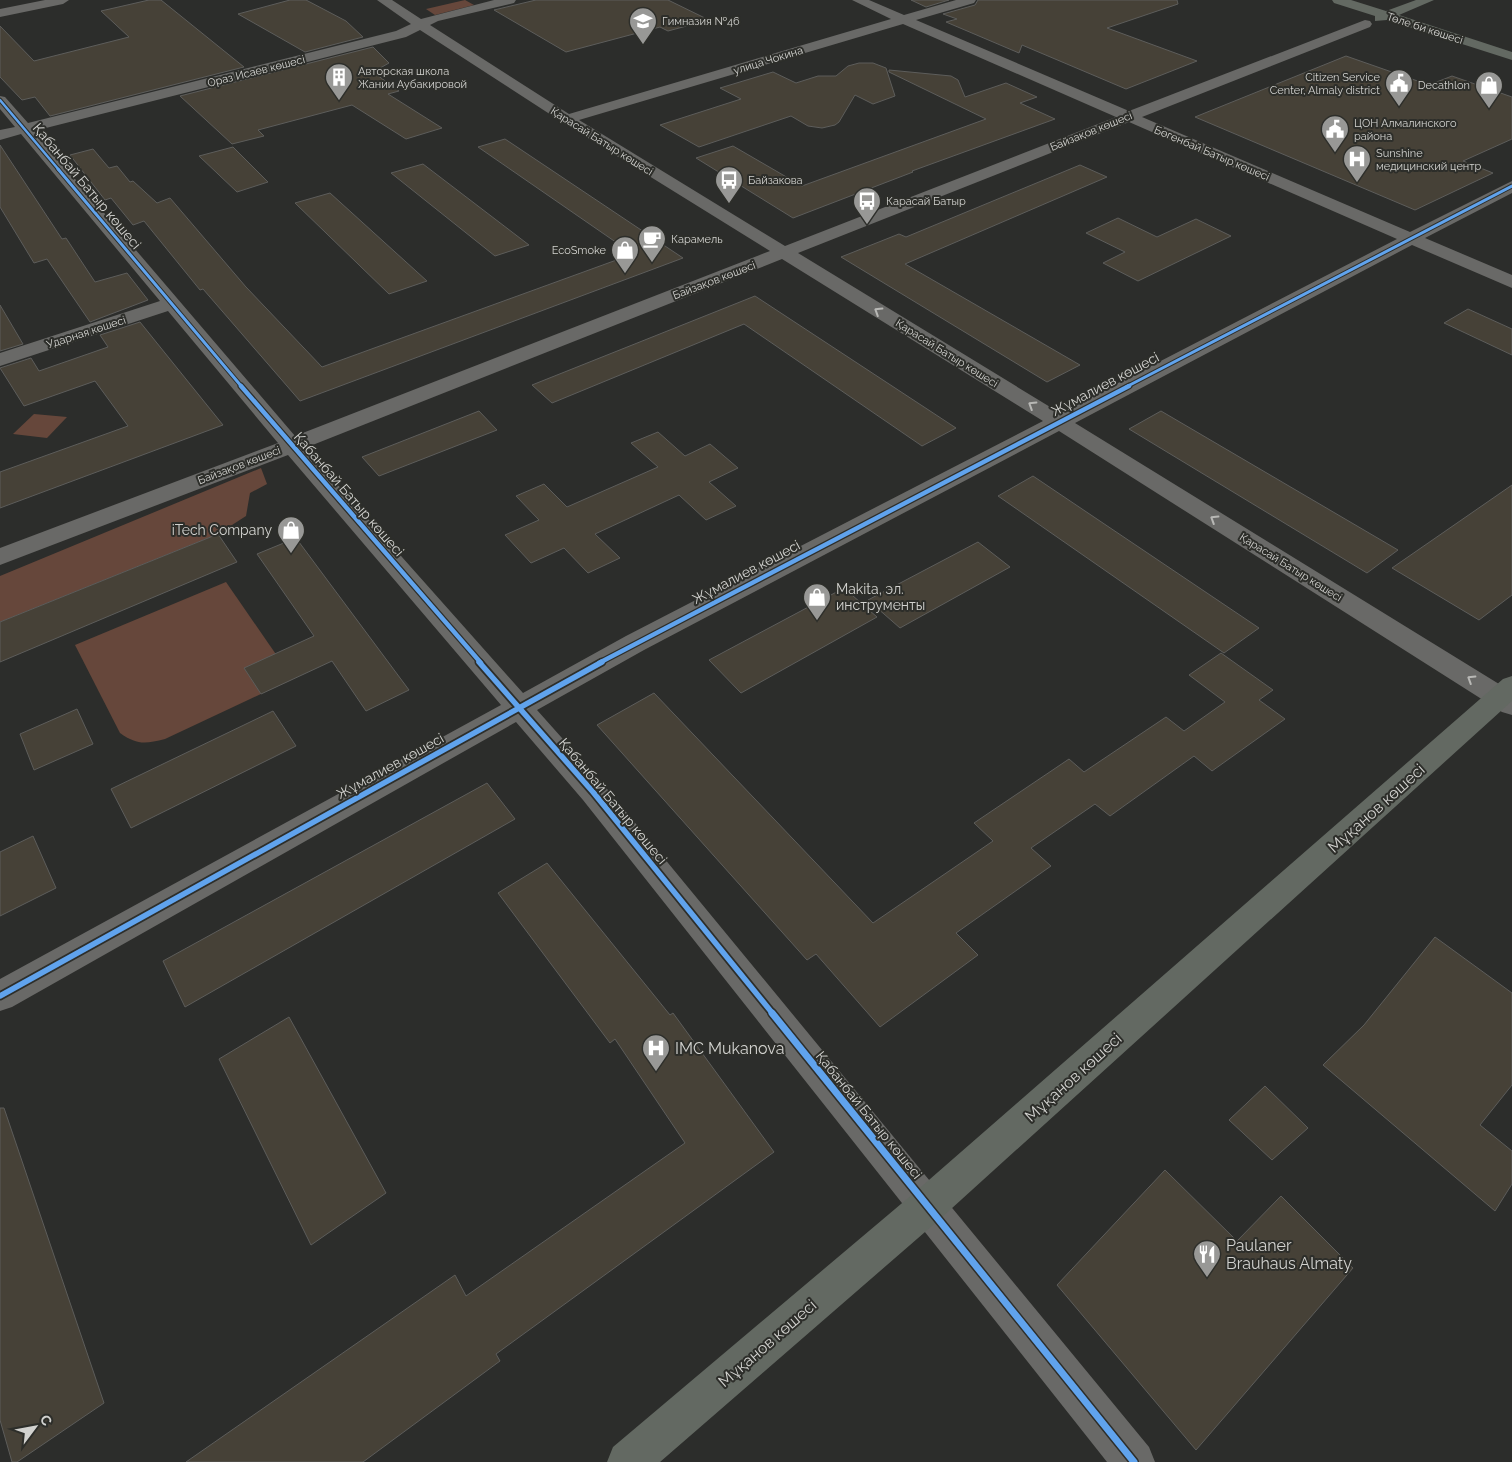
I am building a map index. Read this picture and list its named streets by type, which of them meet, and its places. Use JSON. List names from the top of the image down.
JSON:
{
  "streets": {
    "main road": ["Төле би көшесі", "Байзақов көшесі", "Мұқанов көшесі"],
    "street": [
      "улица Чокина",
      "Ораз Исаев көшесі",
      "Қарасай Батыр көшесі",
      "Бөгенбай Батыр көшесі",
      "Қабанбай Батыр көшесі",
      "Ударная көшесі",
      "Жұмалиев көшесі"
    ]
  },
  "crossings": [
    ["Төле би көшесі", "Байзақов көшесі"],
    ["улица Чокина", "Қарасай Батыр көшесі"],
    ["улица Чокина", "Бөгенбай Батыр көшесі"],
    ["Ораз Исаев көшесі", "Қарасай Батыр көшесі"],
    ["Ораз Исаев көшесі", "Қабанбай Батыр көшесі"],
    ["Байзақов көшесі", "Қарасай Батыр көшесі"],
    ["Байзақов көшесі", "Бөгенбай Батыр көшесі"],
    ["Байзақов көшесі", "Қабанбай Батыр көшесі"],
    ["Қарасай Батыр көшесі", "Жұмалиев көшесі"],
    ["Қарасай Батыр көшесі", "Мұқанов көшесі"],
    ["Бөгенбай Батыр көшесі", "Жұмалиев көшесі"],
    ["Қабанбай Батыр көшесі", "Ударная көшесі"],
    ["Қабанбай Батыр көшесі", "Жұмалиев көшесі"],
    ["Қабанбай Батыр көшесі", "Мұқанов көшесі"]
  ],
  "one_way": ["Қарасай Батыр көшесі"],
  "places": {
    "school or university": ["Гимназия №46"],
    "building": ["Авторская школа Жании Аубакировой"],
    "public building": ["Citizen Service Center, Almaly district", "ЦОН Алмалинского района"],
    "shop": [
      "Decathlon",
      "EcoSmoke",
      "iTech Company",
      "Makita, эл. инструменты"
    ],
    "hospital": ["Sunshine медицинский центр", "IMC Mukanova"],
    "bus stop": ["Байзакова", "Карасай Батыр"],
    "cafe": ["Карамель"],
    "restaurant": ["Paulaner Brauhaus Almaty"]
  },
  "north": "top right"
}
